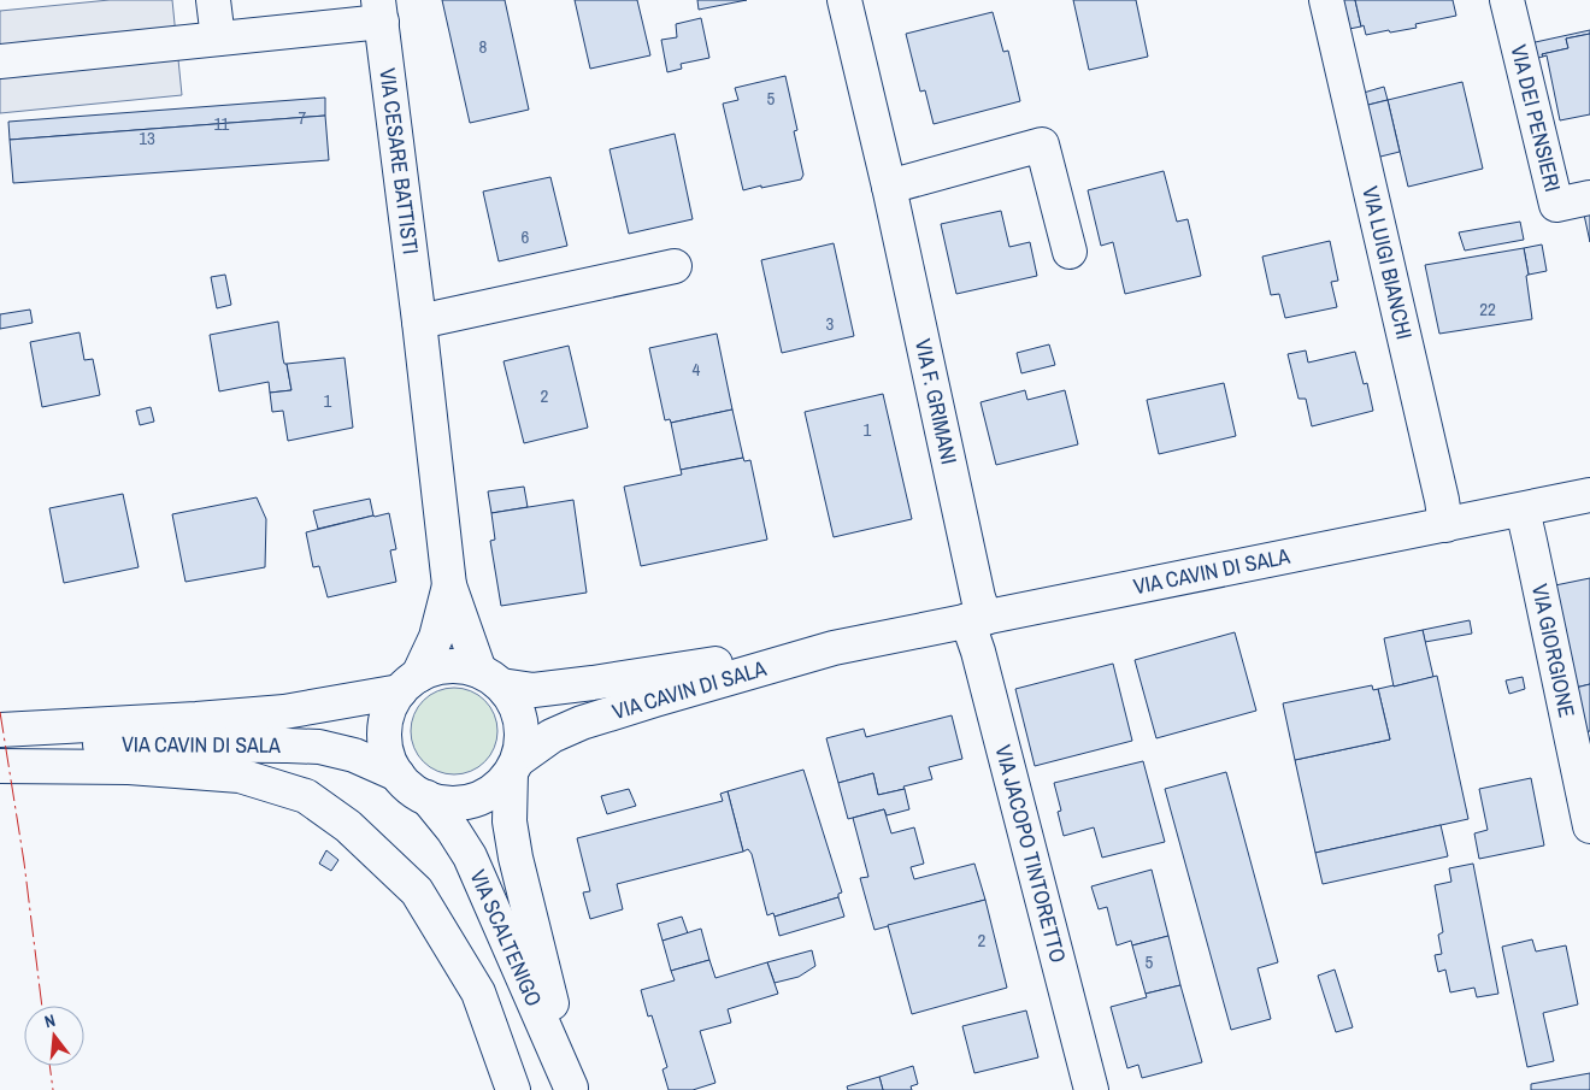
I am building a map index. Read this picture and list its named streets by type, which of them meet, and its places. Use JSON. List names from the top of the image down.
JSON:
{
  "streets": {
    "main road": [
      "VIA DEI PENSIERI",
      "VIA CESARE BATTISTI",
      "VIA LUIGI BIANCHI",
      "VIA F. GRIMANI",
      "VIA CAVIN DI SALA",
      "VIA GIORGIONE",
      "VIA JACOPO TINTORETTO",
      "VIA SCALTENIGO"
    ]
  },
  "crossings": [
    ["VIA CESARE BATTISTI", "VIA CAVIN DI SALA"],
    ["VIA CESARE BATTISTI", "VIA SCALTENIGO"],
    ["VIA LUIGI BIANCHI", "VIA CAVIN DI SALA"],
    ["VIA F. GRIMANI", "VIA CAVIN DI SALA"],
    ["VIA F. GRIMANI", "VIA JACOPO TINTORETTO"],
    ["VIA CAVIN DI SALA", "VIA GIORGIONE"],
    ["VIA CAVIN DI SALA", "VIA JACOPO TINTORETTO"],
    ["VIA CAVIN DI SALA", "VIA SCALTENIGO"]
  ],
  "house_numbers": [
    "8",
    "5",
    "7",
    "11",
    "13",
    "6",
    "22",
    "3",
    "4",
    "2",
    "1",
    "1",
    "2",
    "5"
  ],
  "north": "top"
}
